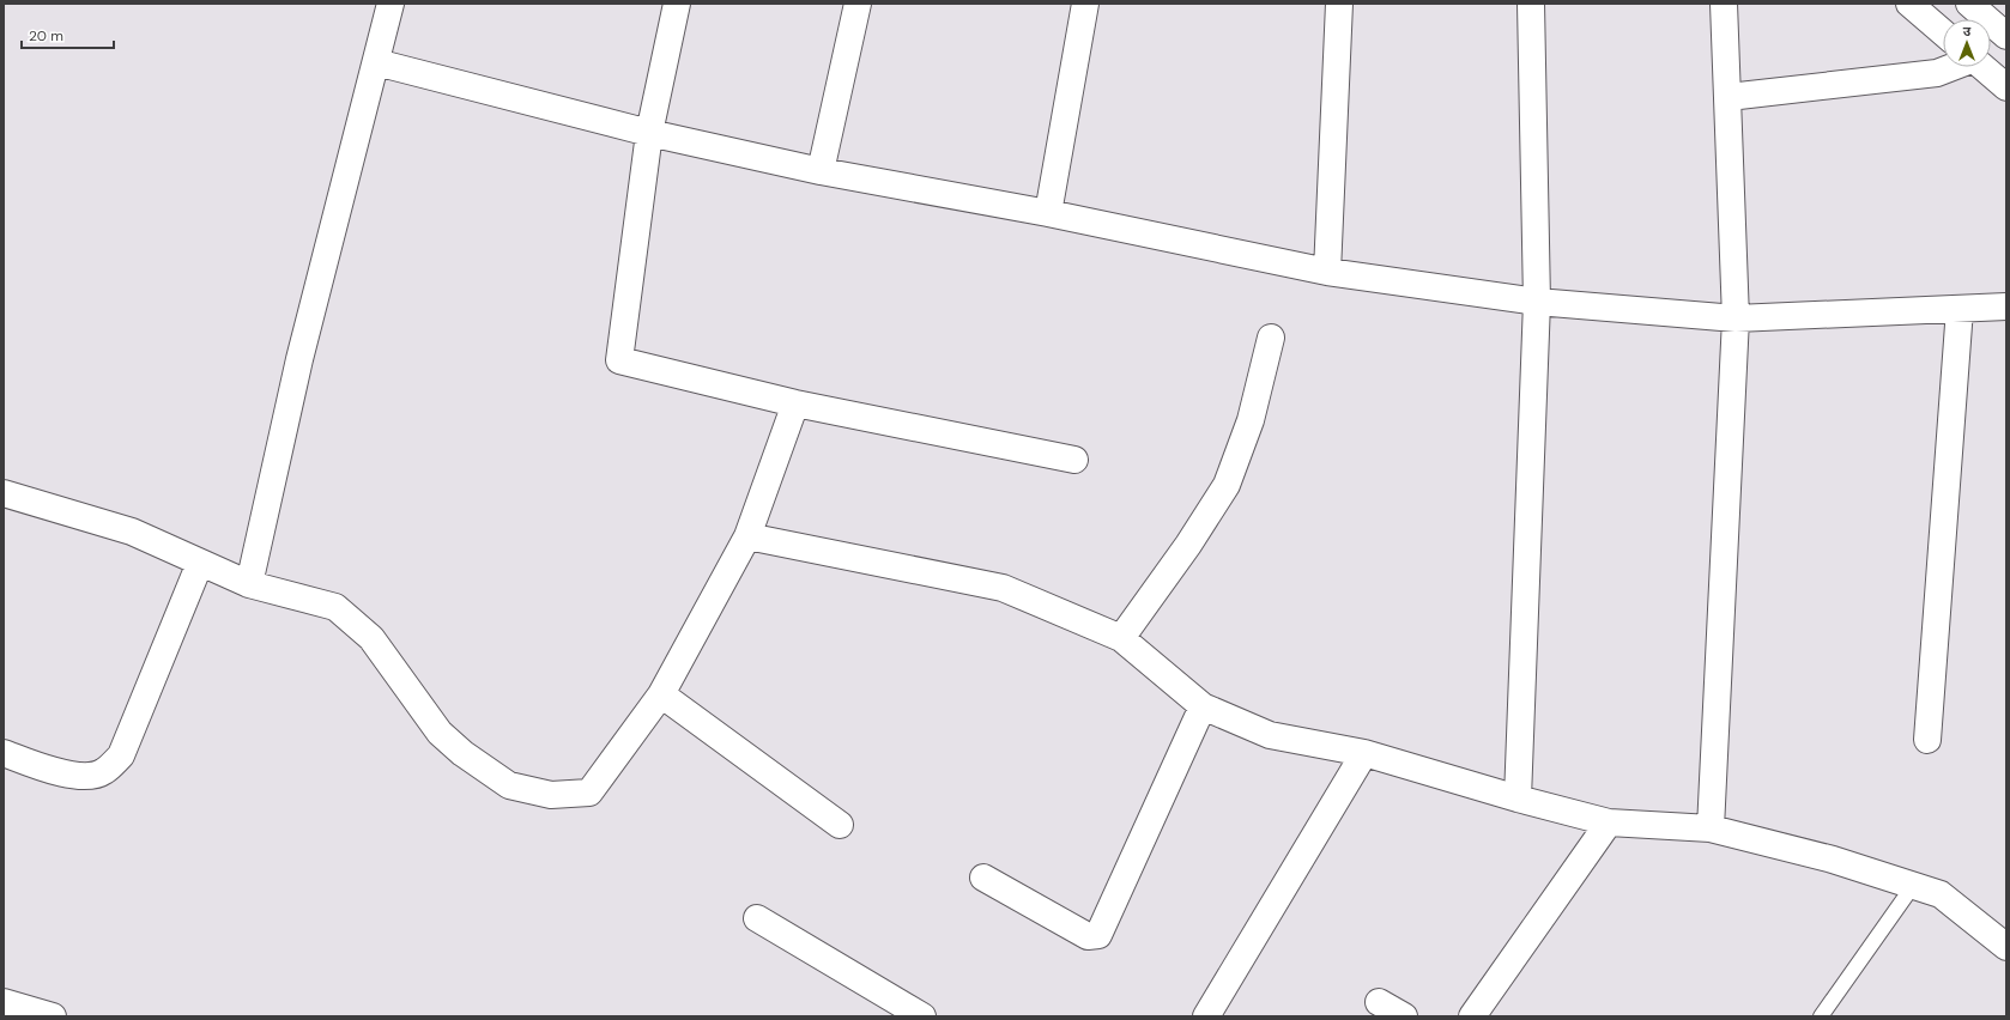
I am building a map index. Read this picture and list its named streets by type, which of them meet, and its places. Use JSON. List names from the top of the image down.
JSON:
{
  "scale_bar": "20 m",
  "north": "top"
}
